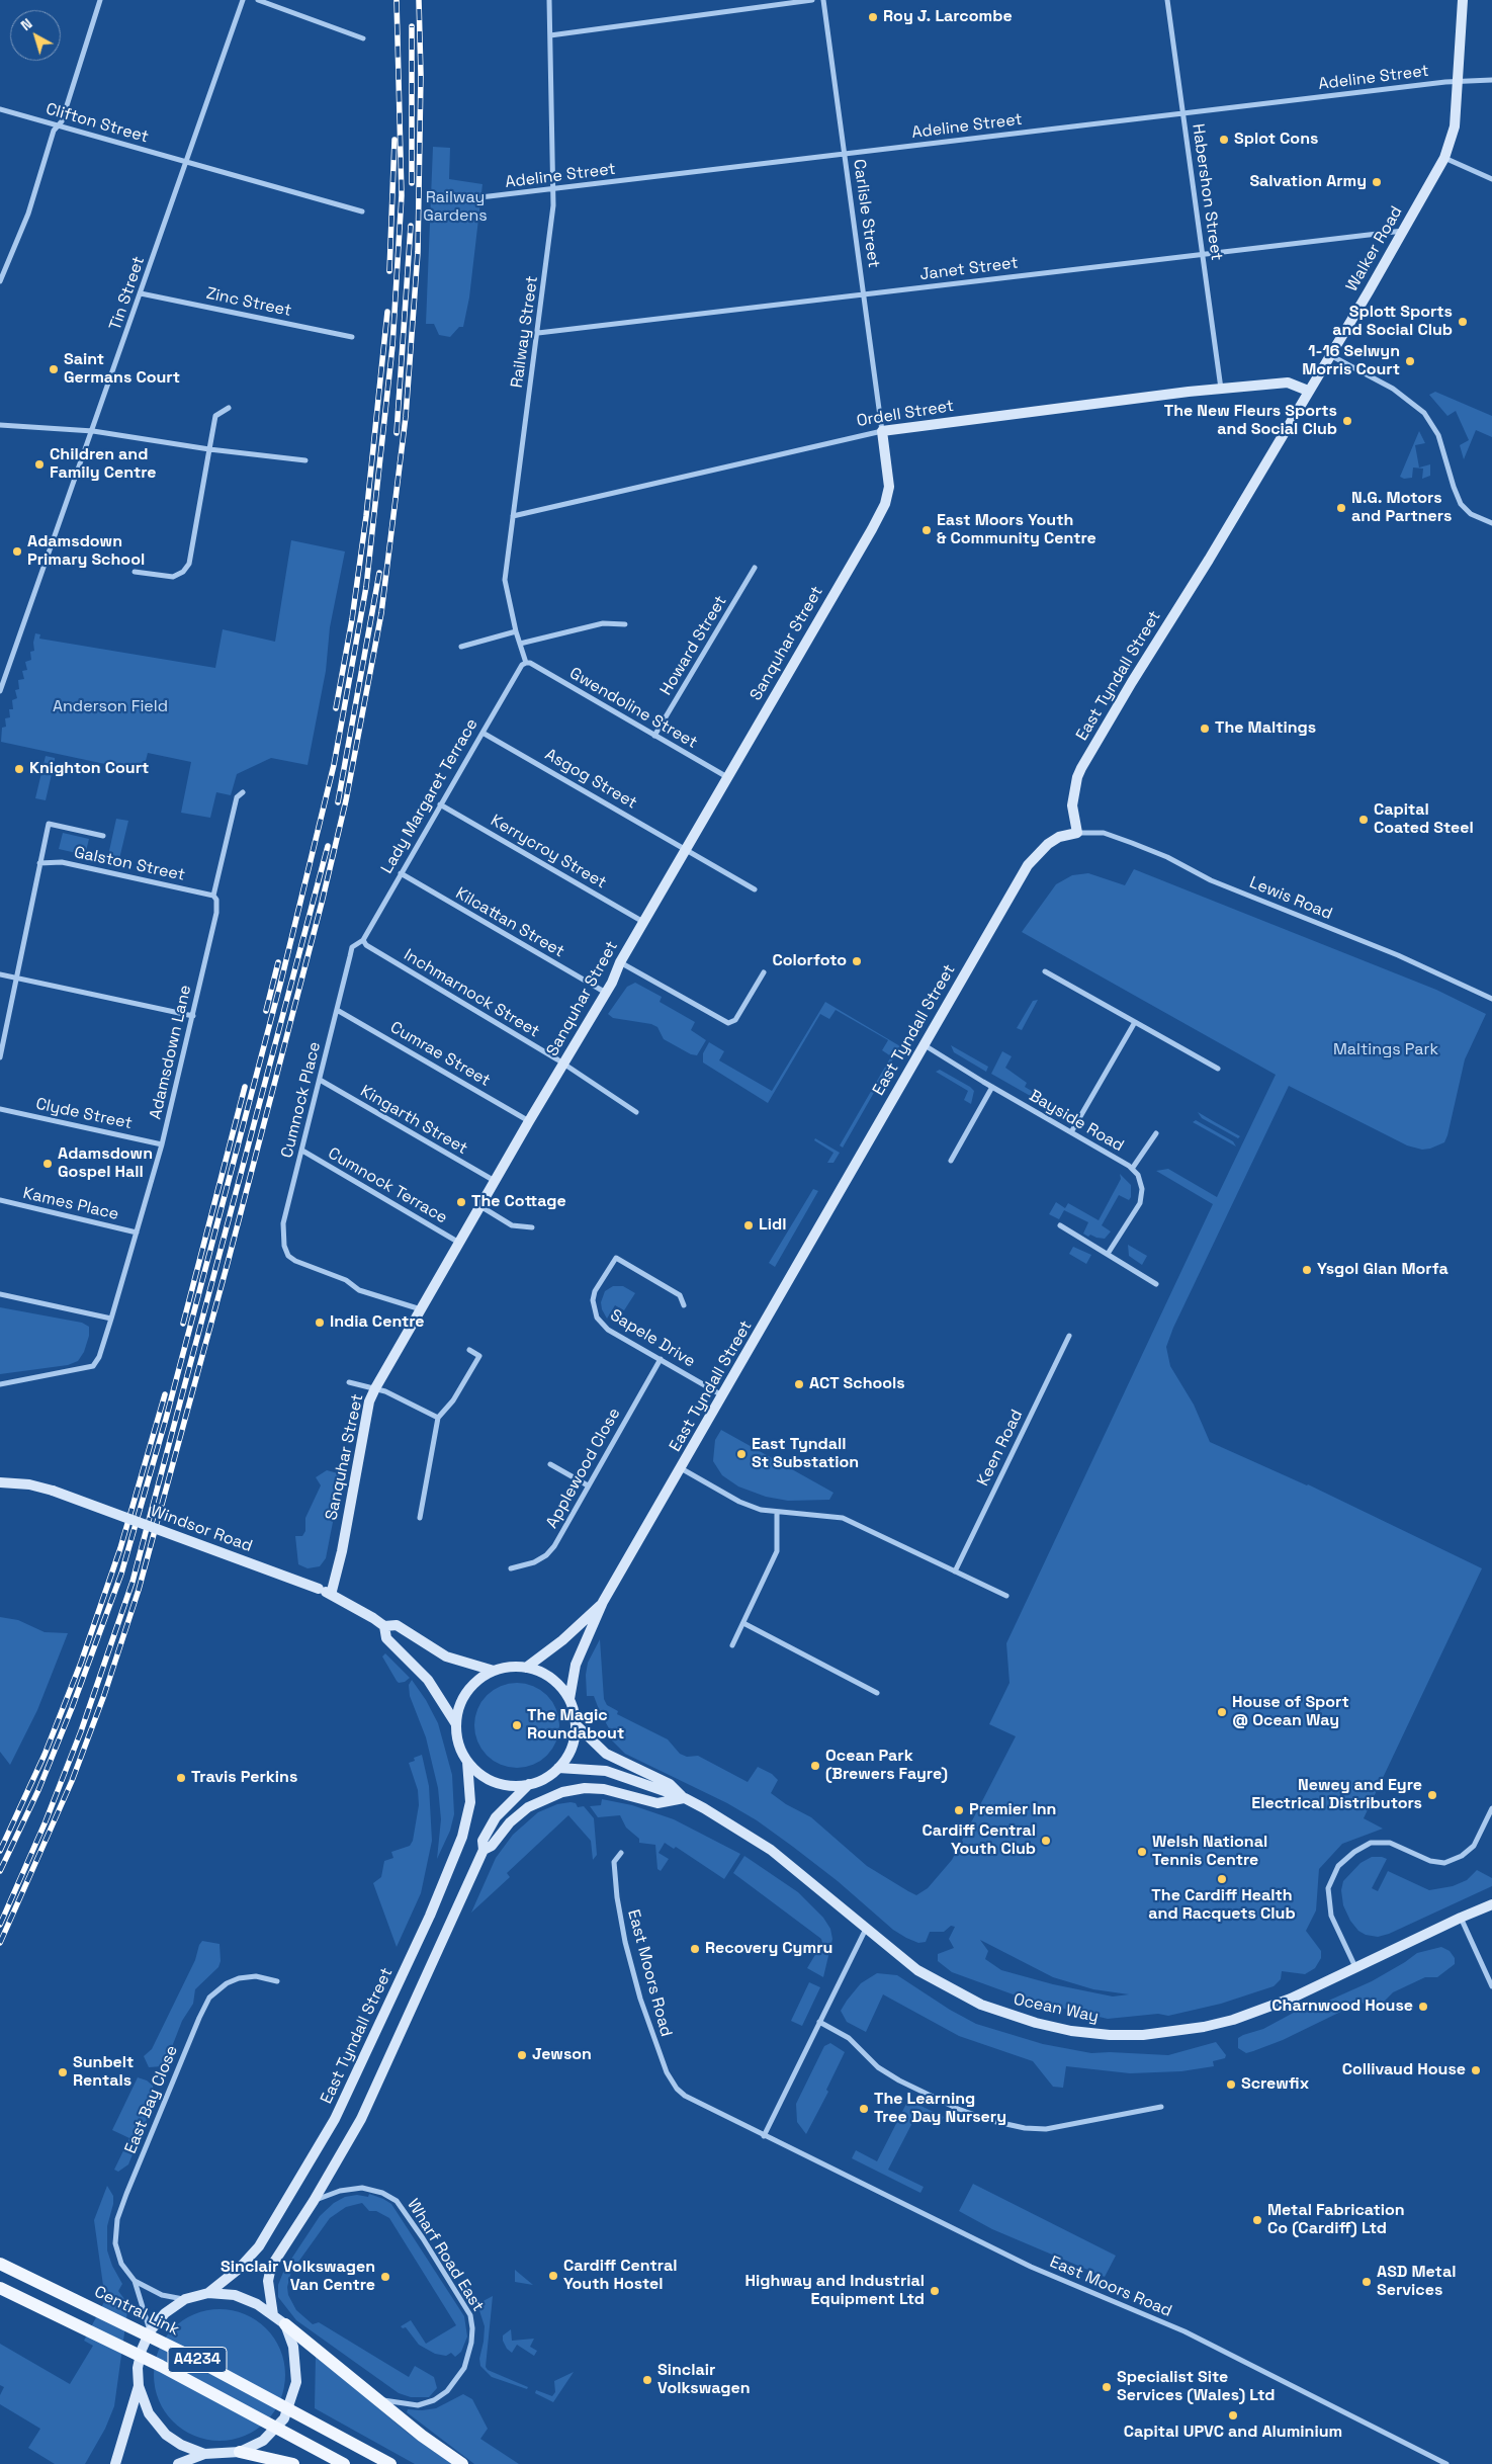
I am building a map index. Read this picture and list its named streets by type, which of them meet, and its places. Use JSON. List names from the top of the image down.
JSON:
{
  "streets": {
    "main road": ["Central Link", "A4234"],
    "street": [
      "Adeline Street",
      "Clifton Street",
      "Habershon Street",
      "Carlisle Street",
      "Walker Road",
      "Janet Street",
      "Tin Street",
      "Zinc Street",
      "Railway Street",
      "Ordell Street",
      "Sanquhar Street",
      "Howard Street",
      "East Tyndall Street",
      "Gwendoline Street",
      "Asgog Street",
      "Lady Margaret Terrace",
      "Kerrycroy Street",
      "Galston Street",
      "Lewis Road",
      "Kilcattan Street",
      "Inchmarnock Street",
      "Adamsdown Lane",
      "Cumrae Street",
      "Cumnock Place",
      "Clyde Street",
      "Kingarth Street",
      "Bayside Road",
      "Cumnock Terrace",
      "Kames Place",
      "Sapele Drive",
      "Keen Road",
      "Applewood Close",
      "Windsor Road",
      "East Moors Road",
      "Ocean Way",
      "East Bay Close",
      "Wharf Road East"
    ]
  },
  "crossings": [
    ["Adeline Street", "Habershon Street"],
    ["Adeline Street", "Carlisle Street"],
    ["Adeline Street", "Walker Road"],
    ["Adeline Street", "Railway Street"],
    ["Clifton Street", "Tin Street"],
    ["Habershon Street", "Janet Street"],
    ["Habershon Street", "Ordell Street"],
    ["Carlisle Street", "Janet Street"],
    ["Carlisle Street", "Ordell Street"],
    ["Carlisle Street", "Sanquhar Street"],
    ["Walker Road", "Janet Street"],
    ["Walker Road", "Ordell Street"],
    ["Walker Road", "East Tyndall Street"],
    ["Janet Street", "Railway Street"],
    ["Tin Street", "Zinc Street"],
    ["Railway Street", "Ordell Street"],
    ["Railway Street", "Gwendoline Street"],
    ["Railway Street", "Lady Margaret Terrace"],
    ["Ordell Street", "Sanquhar Street"],
    ["Sanquhar Street", "Gwendoline Street"],
    ["Sanquhar Street", "Asgog Street"],
    ["Sanquhar Street", "Kerrycroy Street"],
    ["Sanquhar Street", "Kilcattan Street"],
    ["Sanquhar Street", "Inchmarnock Street"],
    ["Sanquhar Street", "Cumrae Street"],
    ["Sanquhar Street", "Cumnock Place"],
    ["Sanquhar Street", "Kingarth Street"],
    ["Sanquhar Street", "Cumnock Terrace"],
    ["Sanquhar Street", "Windsor Road"],
    ["Howard Street", "Gwendoline Street"],
    ["East Tyndall Street", "Lewis Road"],
    ["East Tyndall Street", "Bayside Road"],
    ["East Tyndall Street", "Sapele Drive"],
    ["East Tyndall Street", "Windsor Road"],
    ["East Tyndall Street", "Ocean Way"],
    ["East Tyndall Street", "East Bay Close"],
    ["Gwendoline Street", "Lady Margaret Terrace"],
    ["Asgog Street", "Lady Margaret Terrace"],
    ["Lady Margaret Terrace", "Kerrycroy Street"],
    ["Lady Margaret Terrace", "Kilcattan Street"],
    ["Lady Margaret Terrace", "Inchmarnock Street"],
    ["Lady Margaret Terrace", "Cumnock Place"],
    ["Galston Street", "Adamsdown Lane"],
    ["Adamsdown Lane", "Clyde Street"],
    ["Adamsdown Lane", "Kames Place"],
    ["Cumrae Street", "Cumnock Place"],
    ["Cumnock Place", "Kingarth Street"],
    ["Cumnock Place", "Cumnock Terrace"],
    ["Sapele Drive", "Applewood Close"],
    ["Windsor Road", "Ocean Way"]
  ],
  "parks": ["Railway Gardens", "Anderson Field", "Maltings Park"],
  "places": [
    "Roy J. Larcombe",
    "Splot Cons",
    "Salvation Army",
    "Splott Sports and Social Club",
    "1-16 Selwyn Morris Court",
    "Saint Germans Court",
    "The New Fleurs Sports and Social Club",
    "Children and Family Centre",
    "N.G. Motors and Partners",
    "East Moors Youth & Community Centre",
    "Adamsdown Primary School",
    "The Maltings",
    "Knighton Court",
    "Capital Coated Steel",
    "Colorfoto",
    "Adamsdown Gospel Hall",
    "The Cottage",
    "Lidl",
    "Ysgol Glan Morfa",
    "India Centre",
    "ACT Schools",
    "East Tyndall St Substation",
    "House of Sport @ Ocean Way",
    "The Magic Roundabout",
    "Ocean Park (Brewers Fayre)",
    "Travis Perkins",
    "Newey and Eyre Electrical Distributors",
    "Premier Inn",
    "Cardiff Central Youth Club",
    "Welsh National Tennis Centre",
    "The Cardiff Health and Racquets Club",
    "Recovery Cymru",
    "Charnwood House",
    "Jewson",
    "Collivaud House",
    "Sunbelt Rentals",
    "Screwfix",
    "The Learning Tree Day Nursery",
    "Metal Fabrication Co (Cardiff) Ltd",
    "Cardiff Central Youth Hostel",
    "Sinclair Volkswagen Van Centre",
    "ASD Metal Services",
    "Highway and Industrial Equipment Ltd",
    "Sinclair Volkswagen",
    "Specialist Site Services (Wales) Ltd",
    "Capital UPVC and Aluminium"
  ],
  "north": "top left"
}
